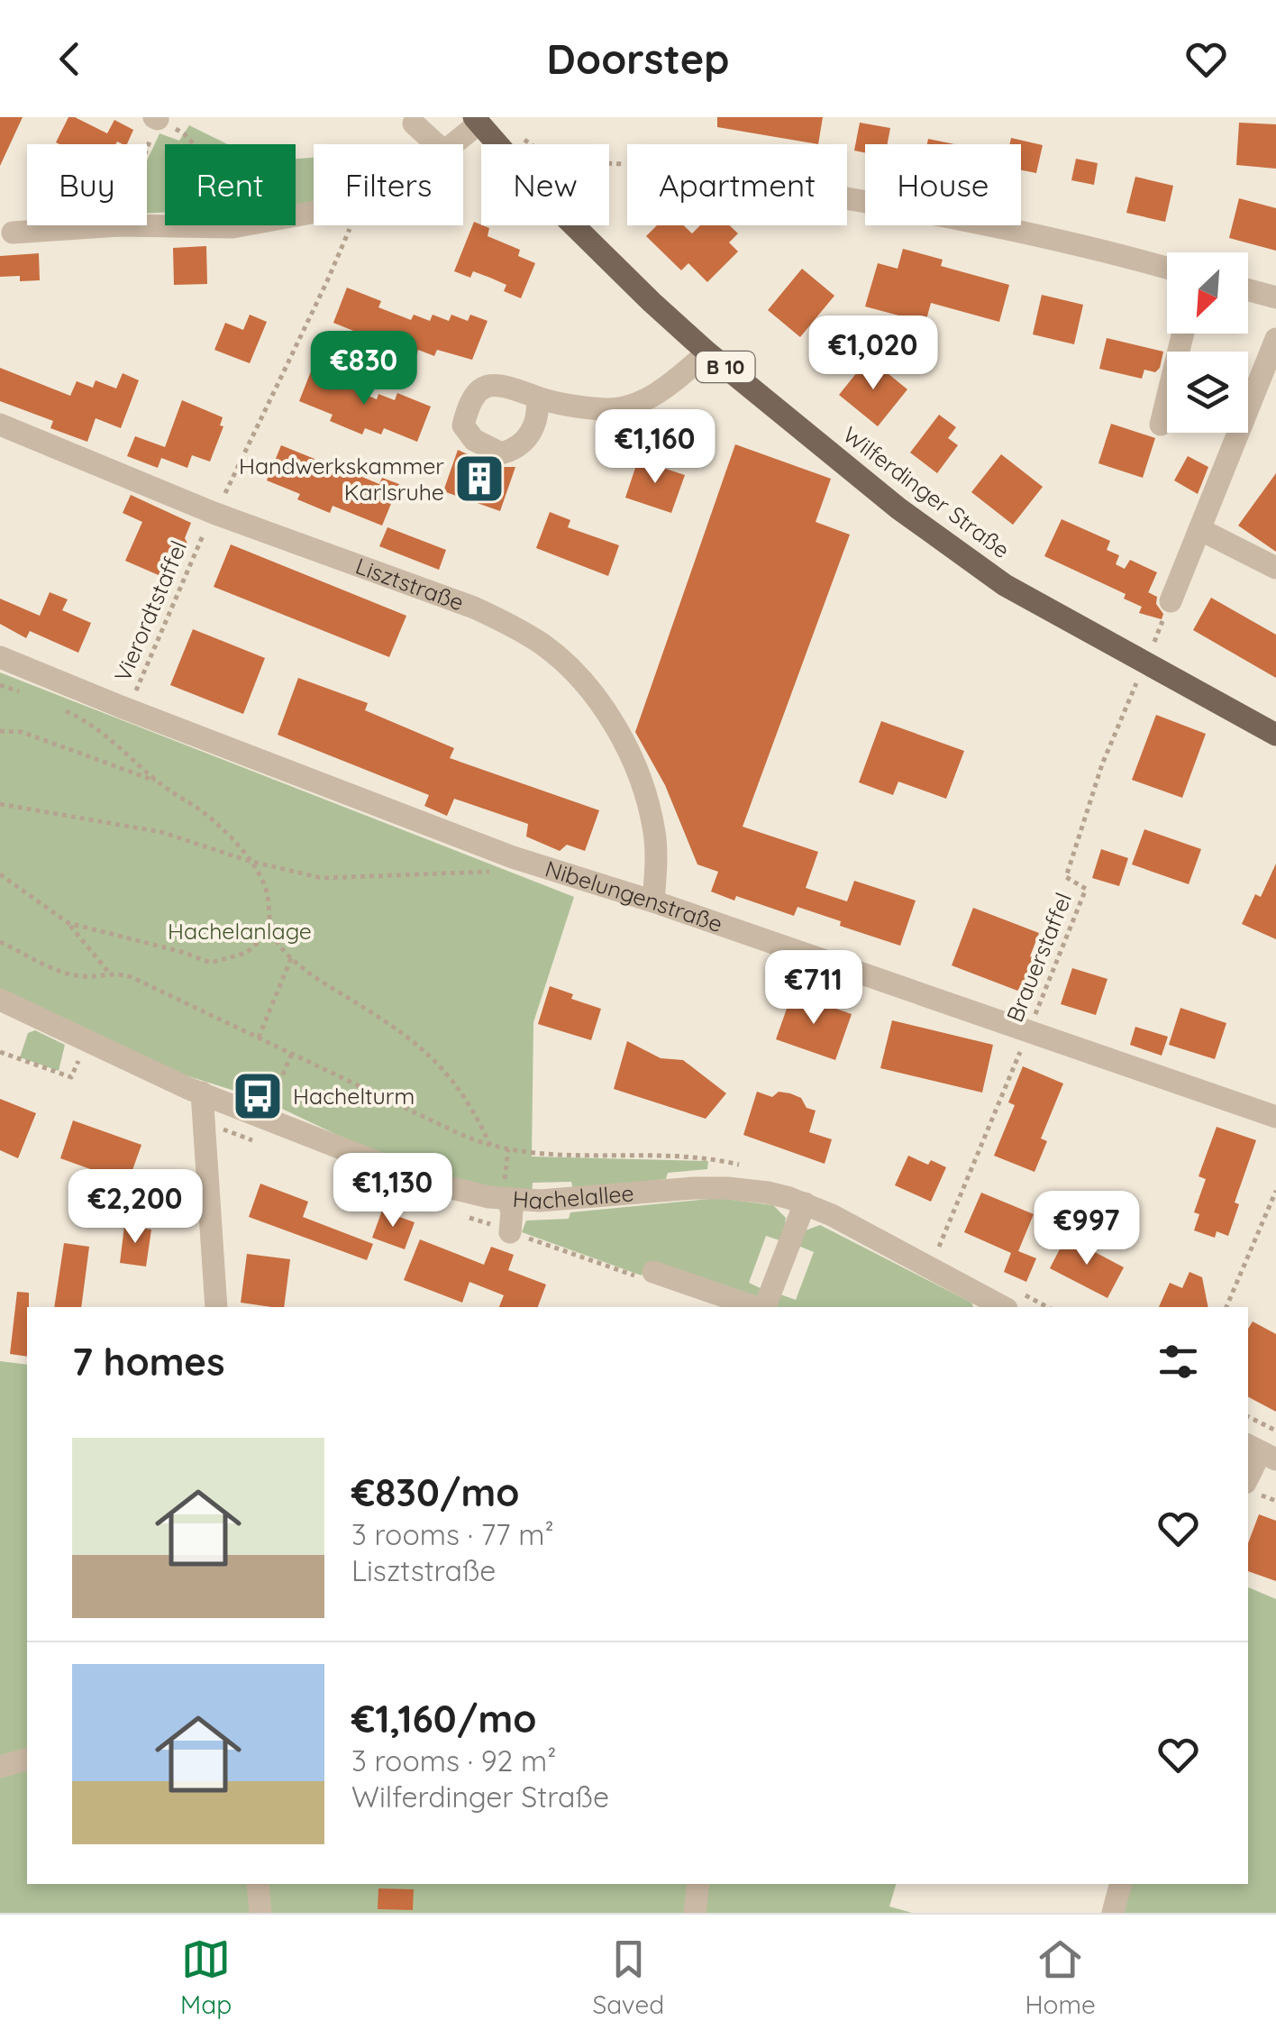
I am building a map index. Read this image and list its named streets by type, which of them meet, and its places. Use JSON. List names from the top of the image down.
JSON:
{
  "streets": {
    "main road": ["B 10", "Wilferdinger Straße"],
    "street": ["Lisztstraße", "Nibelungenstraße", "Hachelallee"],
    "path": ["Vierordtstaffel", "Brauerstaffel"]
  },
  "crossings": [
    ["Wilferdinger Straße", "Brauerstaffel"],
    ["Lisztstraße", "Vierordtstaffel"],
    ["Lisztstraße", "Nibelungenstraße"],
    ["Vierordtstaffel", "Nibelungenstraße"],
    ["Nibelungenstraße", "Brauerstaffel"],
    ["Brauerstaffel", "Hachelallee"]
  ],
  "parks": ["Hachelanlage"],
  "places": {
    "building": ["Handwerkskammer Karlsruhe"],
    "bus stop": ["Hachelturm"]
  },
  "north": "bottom left",
  "page": {
    "header": "Doorstep",
    "chip": [
      "Buy",
      "Rent",
      "Filters",
      "New",
      "Apartment",
      "House"
    ],
    "price": [
      "€1,020",
      "€830",
      "€1,160",
      "€711",
      "€1,130",
      "€2,200",
      "€997"
    ],
    "heading": "7 homes",
    "list": [
      {
        "name": "€830/mo",
        "note": "3 rooms · 77 m² · Lisztstraße"
      },
      {
        "name": "€1,160/mo",
        "note": "3 rooms · 92 m² · Wilferdinger Straße"
      }
    ],
    "tabs": ["Map", "Saved", "Home"]
  }
}
